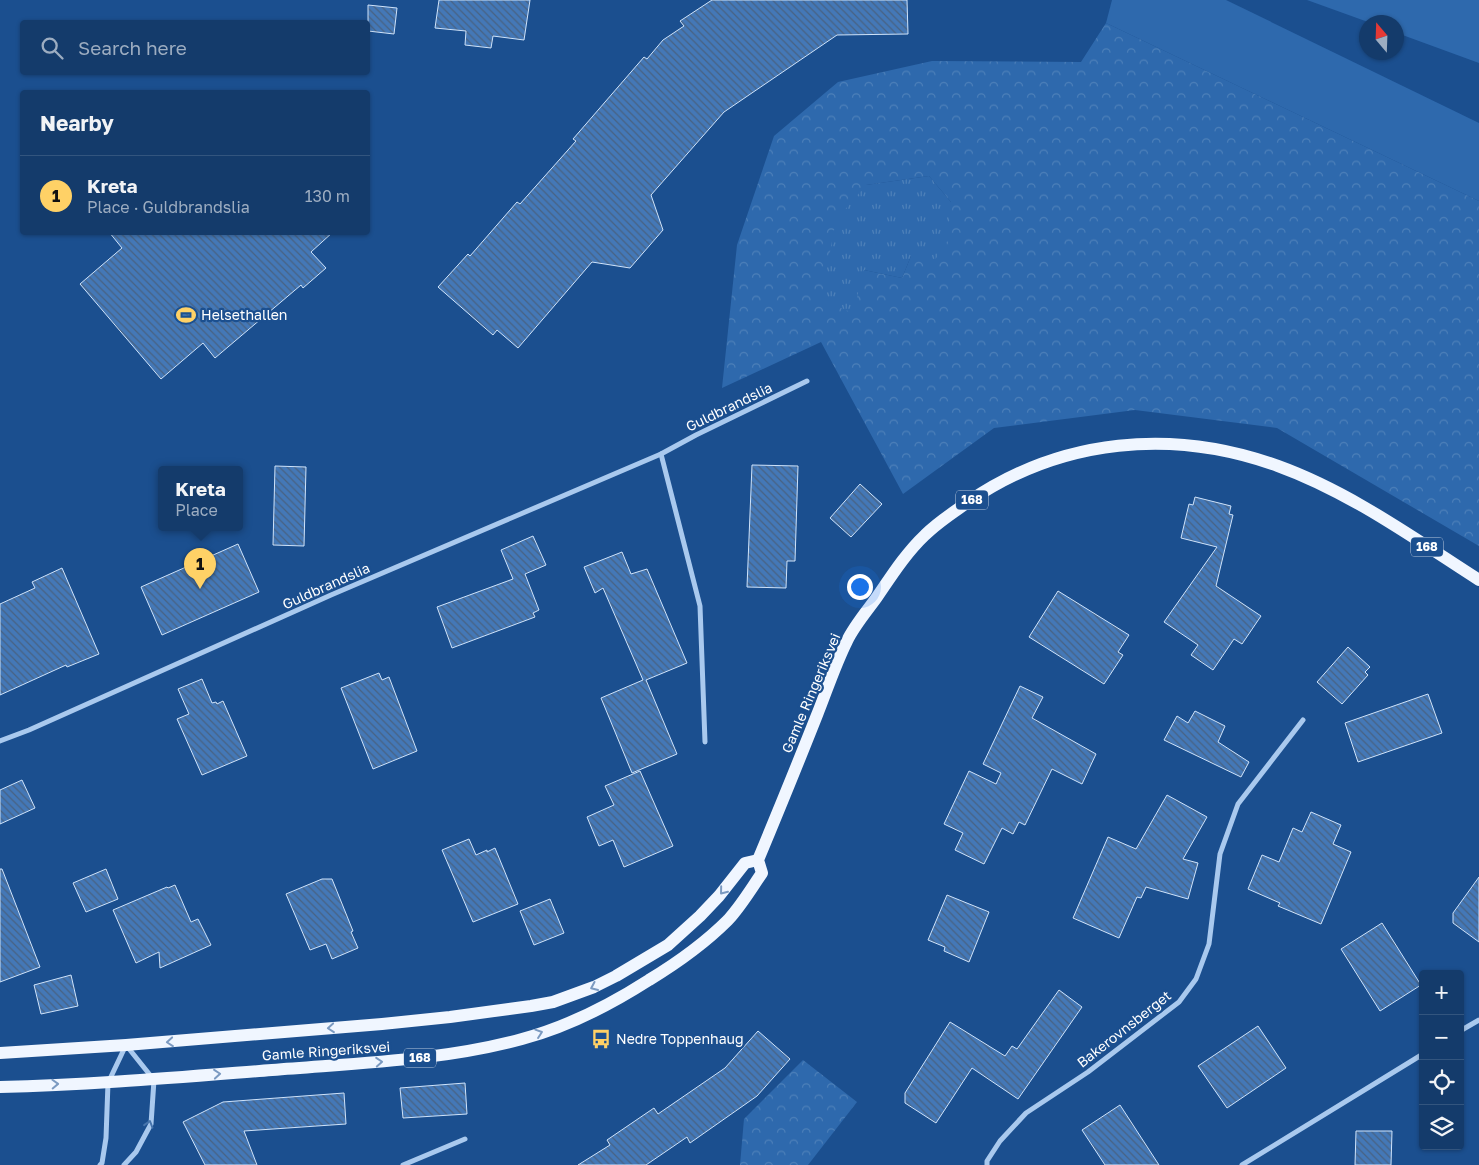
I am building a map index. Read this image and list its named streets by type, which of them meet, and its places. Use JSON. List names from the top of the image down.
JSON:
{
  "streets": {
    "main road": ["168", "Gamle Ringeriksvei"],
    "street": ["Guldbrandslia", "Bakerovnsberget"]
  },
  "places": {
    "sports": ["Helsethallen"],
    "bus stop": ["Nedre Toppenhaug"]
  },
  "north": "top",
  "page": {
    "search": "Search here",
    "heading": "Nearby",
    "list": [
      {
        "mark": "1",
        "name": "Kreta",
        "note": "Place · Guldbrandslia",
        "value": "130 m"
      }
    ],
    "popup": ["Kreta", "Place"],
    "pins": "1",
    "map_buttons": ["+", "−"]
  }
}
